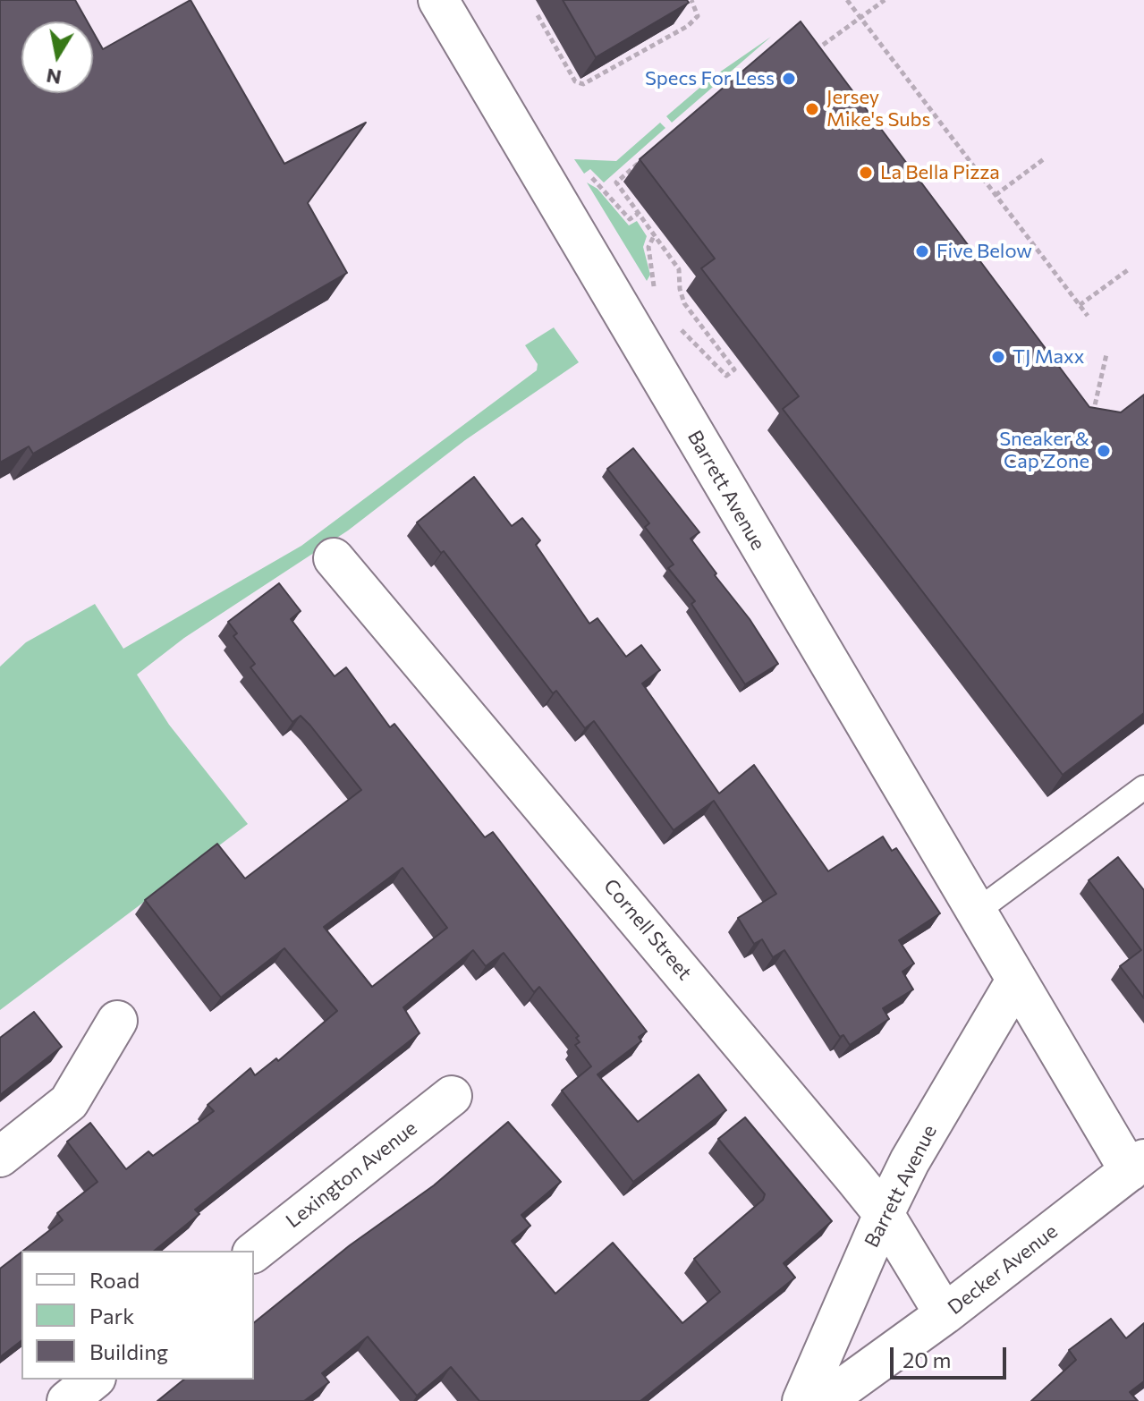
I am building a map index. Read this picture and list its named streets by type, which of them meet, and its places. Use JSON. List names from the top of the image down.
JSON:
{
  "streets": {
    "street": [
      "Barrett Avenue",
      "Cornell Street",
      "Lexington Avenue",
      "Decker Avenue"
    ]
  },
  "crossings": [
    ["Barrett Avenue", "Cornell Street"],
    ["Barrett Avenue", "Decker Avenue"],
    ["Cornell Street", "Decker Avenue"]
  ],
  "places": [
    "Specs For Less",
    "Jersey Mike's Subs",
    "La Bella Pizza",
    "Five Below",
    "TJ Maxx",
    "Sneaker & Cap Zone"
  ],
  "legend": ["Road", "Park", "Building"],
  "scale_bar": "20 m",
  "north": "bottom"
}
